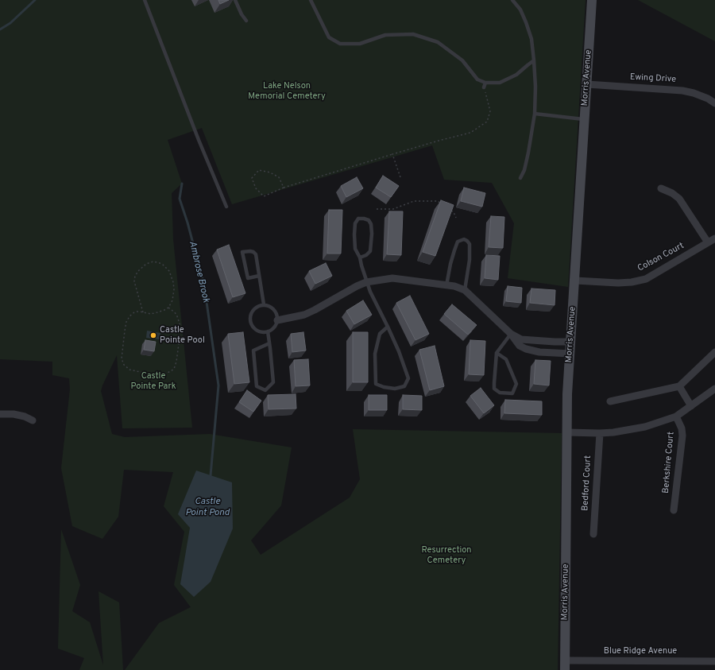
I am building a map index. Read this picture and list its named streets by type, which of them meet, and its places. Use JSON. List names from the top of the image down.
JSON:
{
  "streets": {
    "street": [
      "Morris Avenue",
      "Ewing Drive",
      "Colson Court",
      "Berkshire Court",
      "Bedford Court",
      "Blue Ridge Avenue"
    ]
  },
  "crossings": [
    ["Morris Avenue", "Ewing Drive"],
    ["Morris Avenue", "Colson Court"],
    ["Morris Avenue", "Blue Ridge Avenue"]
  ],
  "water": ["Ambrose Brook", "Castle Point Pond"],
  "parks": ["Lake Nelson Memorial Cemetery", "Castle Pointe Park", "Resurrection Cemetery"],
  "places": ["Castle Pointe Pool"]
}
